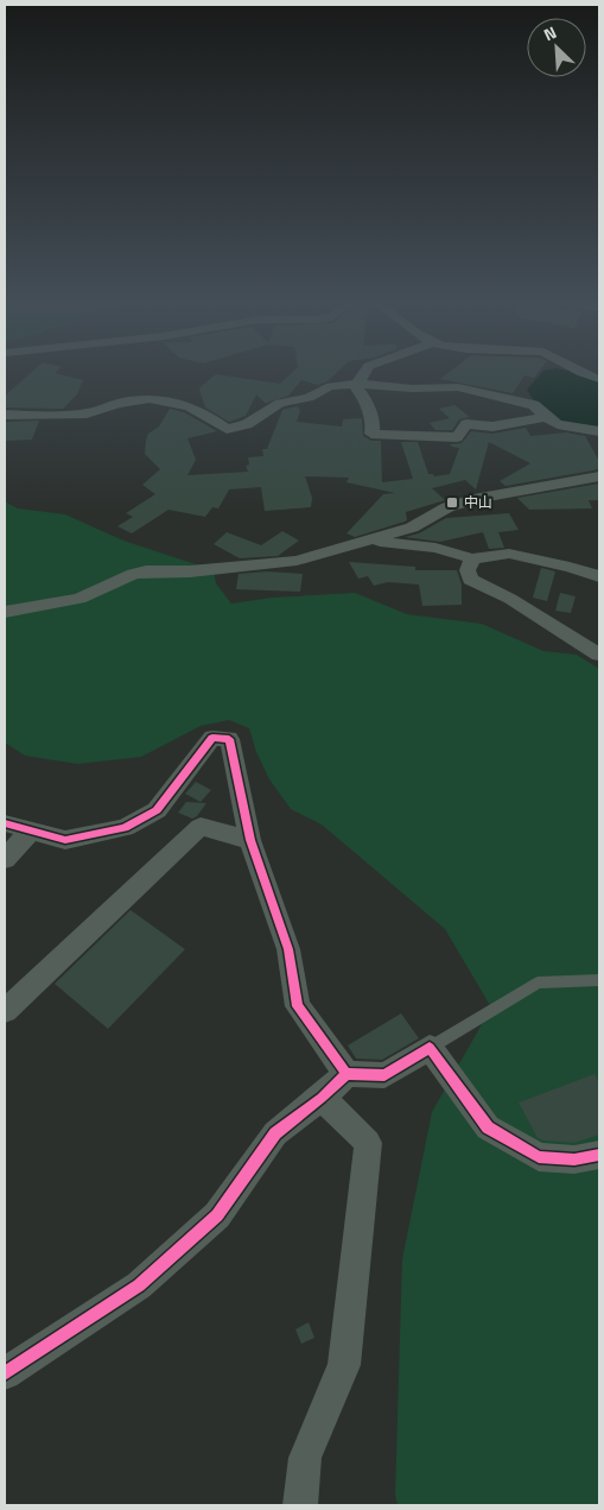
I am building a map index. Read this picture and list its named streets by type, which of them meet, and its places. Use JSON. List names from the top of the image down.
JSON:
{
  "places": {
    "transit": ["中山"]
  },
  "north": "top left"
}
